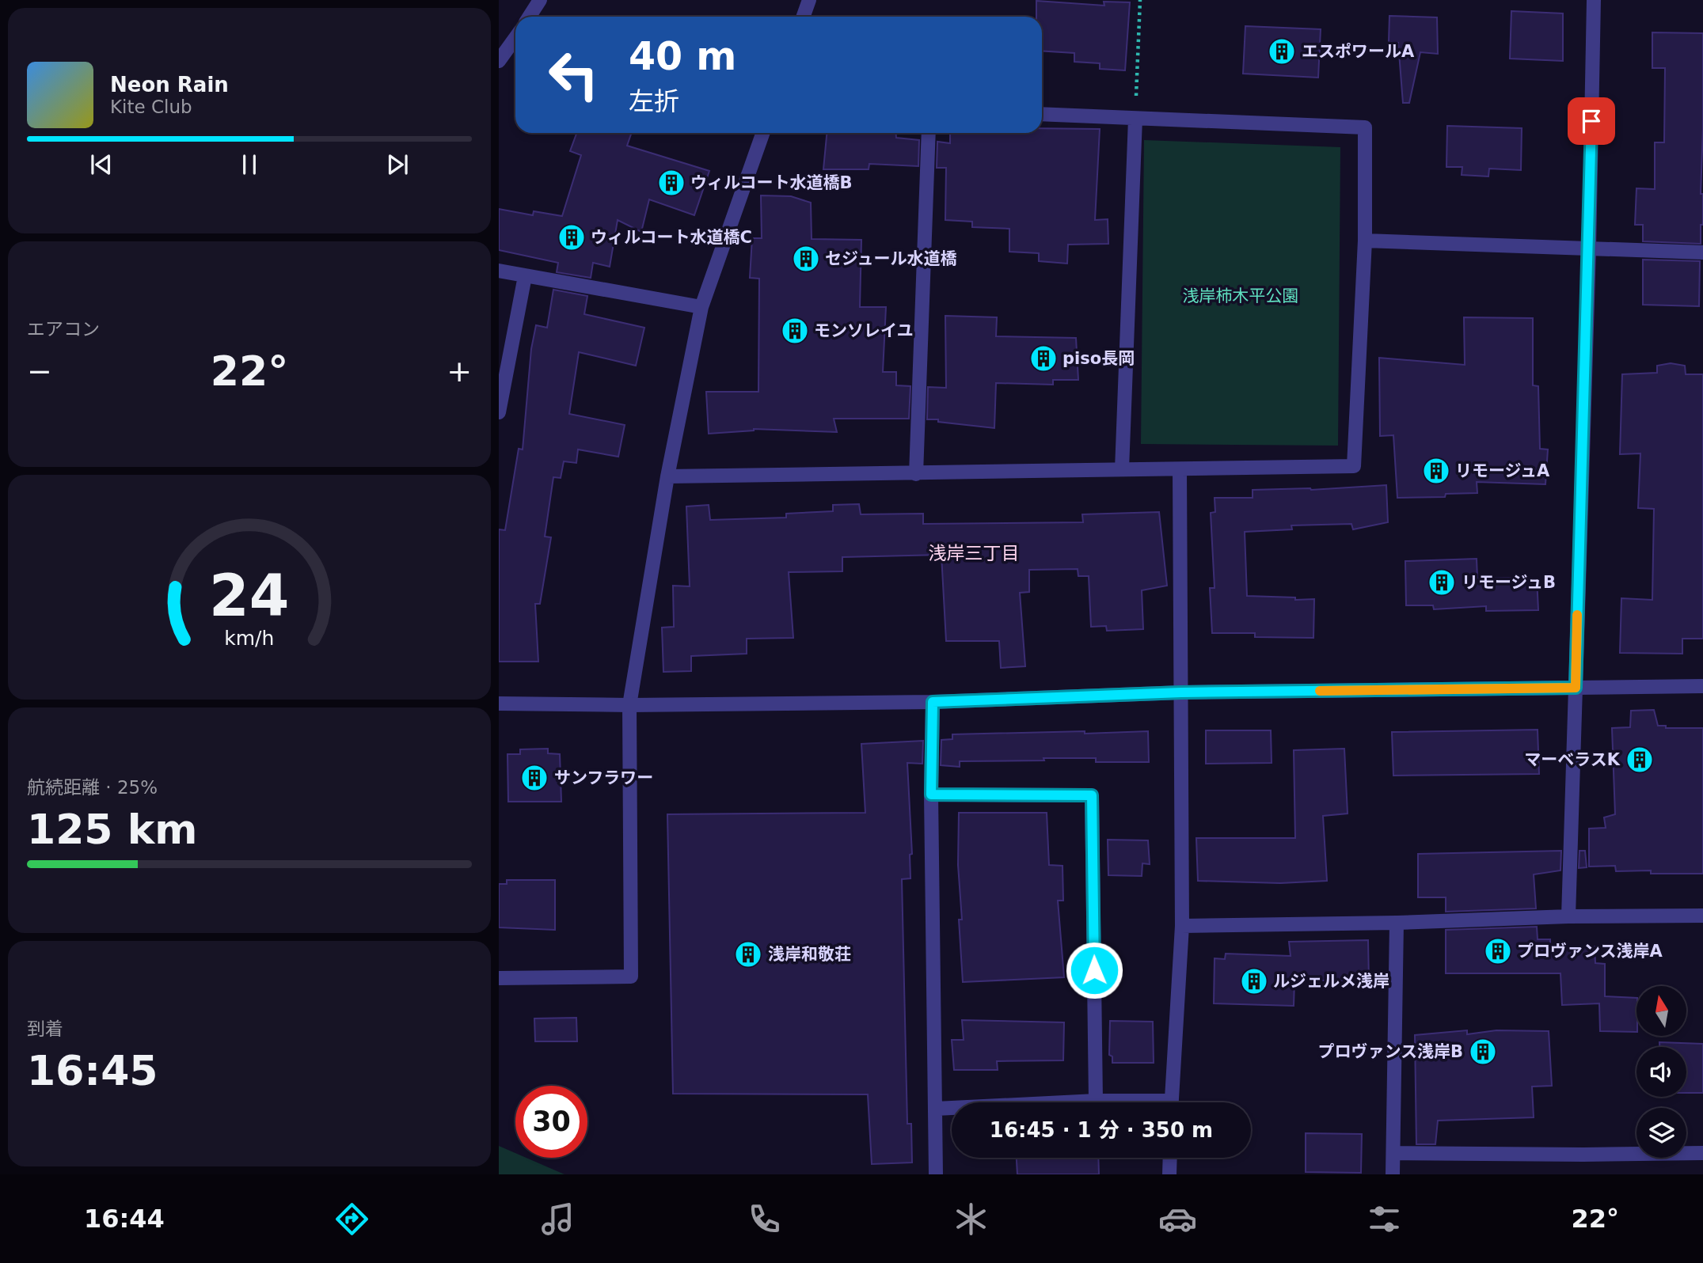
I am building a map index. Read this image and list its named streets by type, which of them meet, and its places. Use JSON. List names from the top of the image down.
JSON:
{
  "districts": ["浅岸三丁目"],
  "parks": ["浅岸柿木平公園"],
  "places": {
    "building": [
      "エスポワールA",
      "ウィルコート水道橋B",
      "ウィルコート水道橋C",
      "セジュール水道橋",
      "モンソレイユ",
      "piso長岡",
      "リモージュA",
      "リモージュB",
      "マーベラスK",
      "サンフラワー",
      "プロヴァンス浅岸A",
      "浅岸和敬荘",
      "ルジェルメ浅岸",
      "プロヴァンス浅岸B"
    ]
  },
  "north": "top",
  "page": {
    "turn": ["40 m", "左折"],
    "song": ["Neon Rain", "Kite Club"],
    "tile": [
      "エアコン",
      ["航続距離 · 25%", "125 km"],
      ["到着", "16:45"]
    ],
    "heat": ["−", "22°", "+"],
    "limit": "30",
    "trip": "16:45 · 1 分 · 350 m",
    "tabs": ["16:44", "22°"],
    "gauge": ["24", "km/h"]
  }
}
